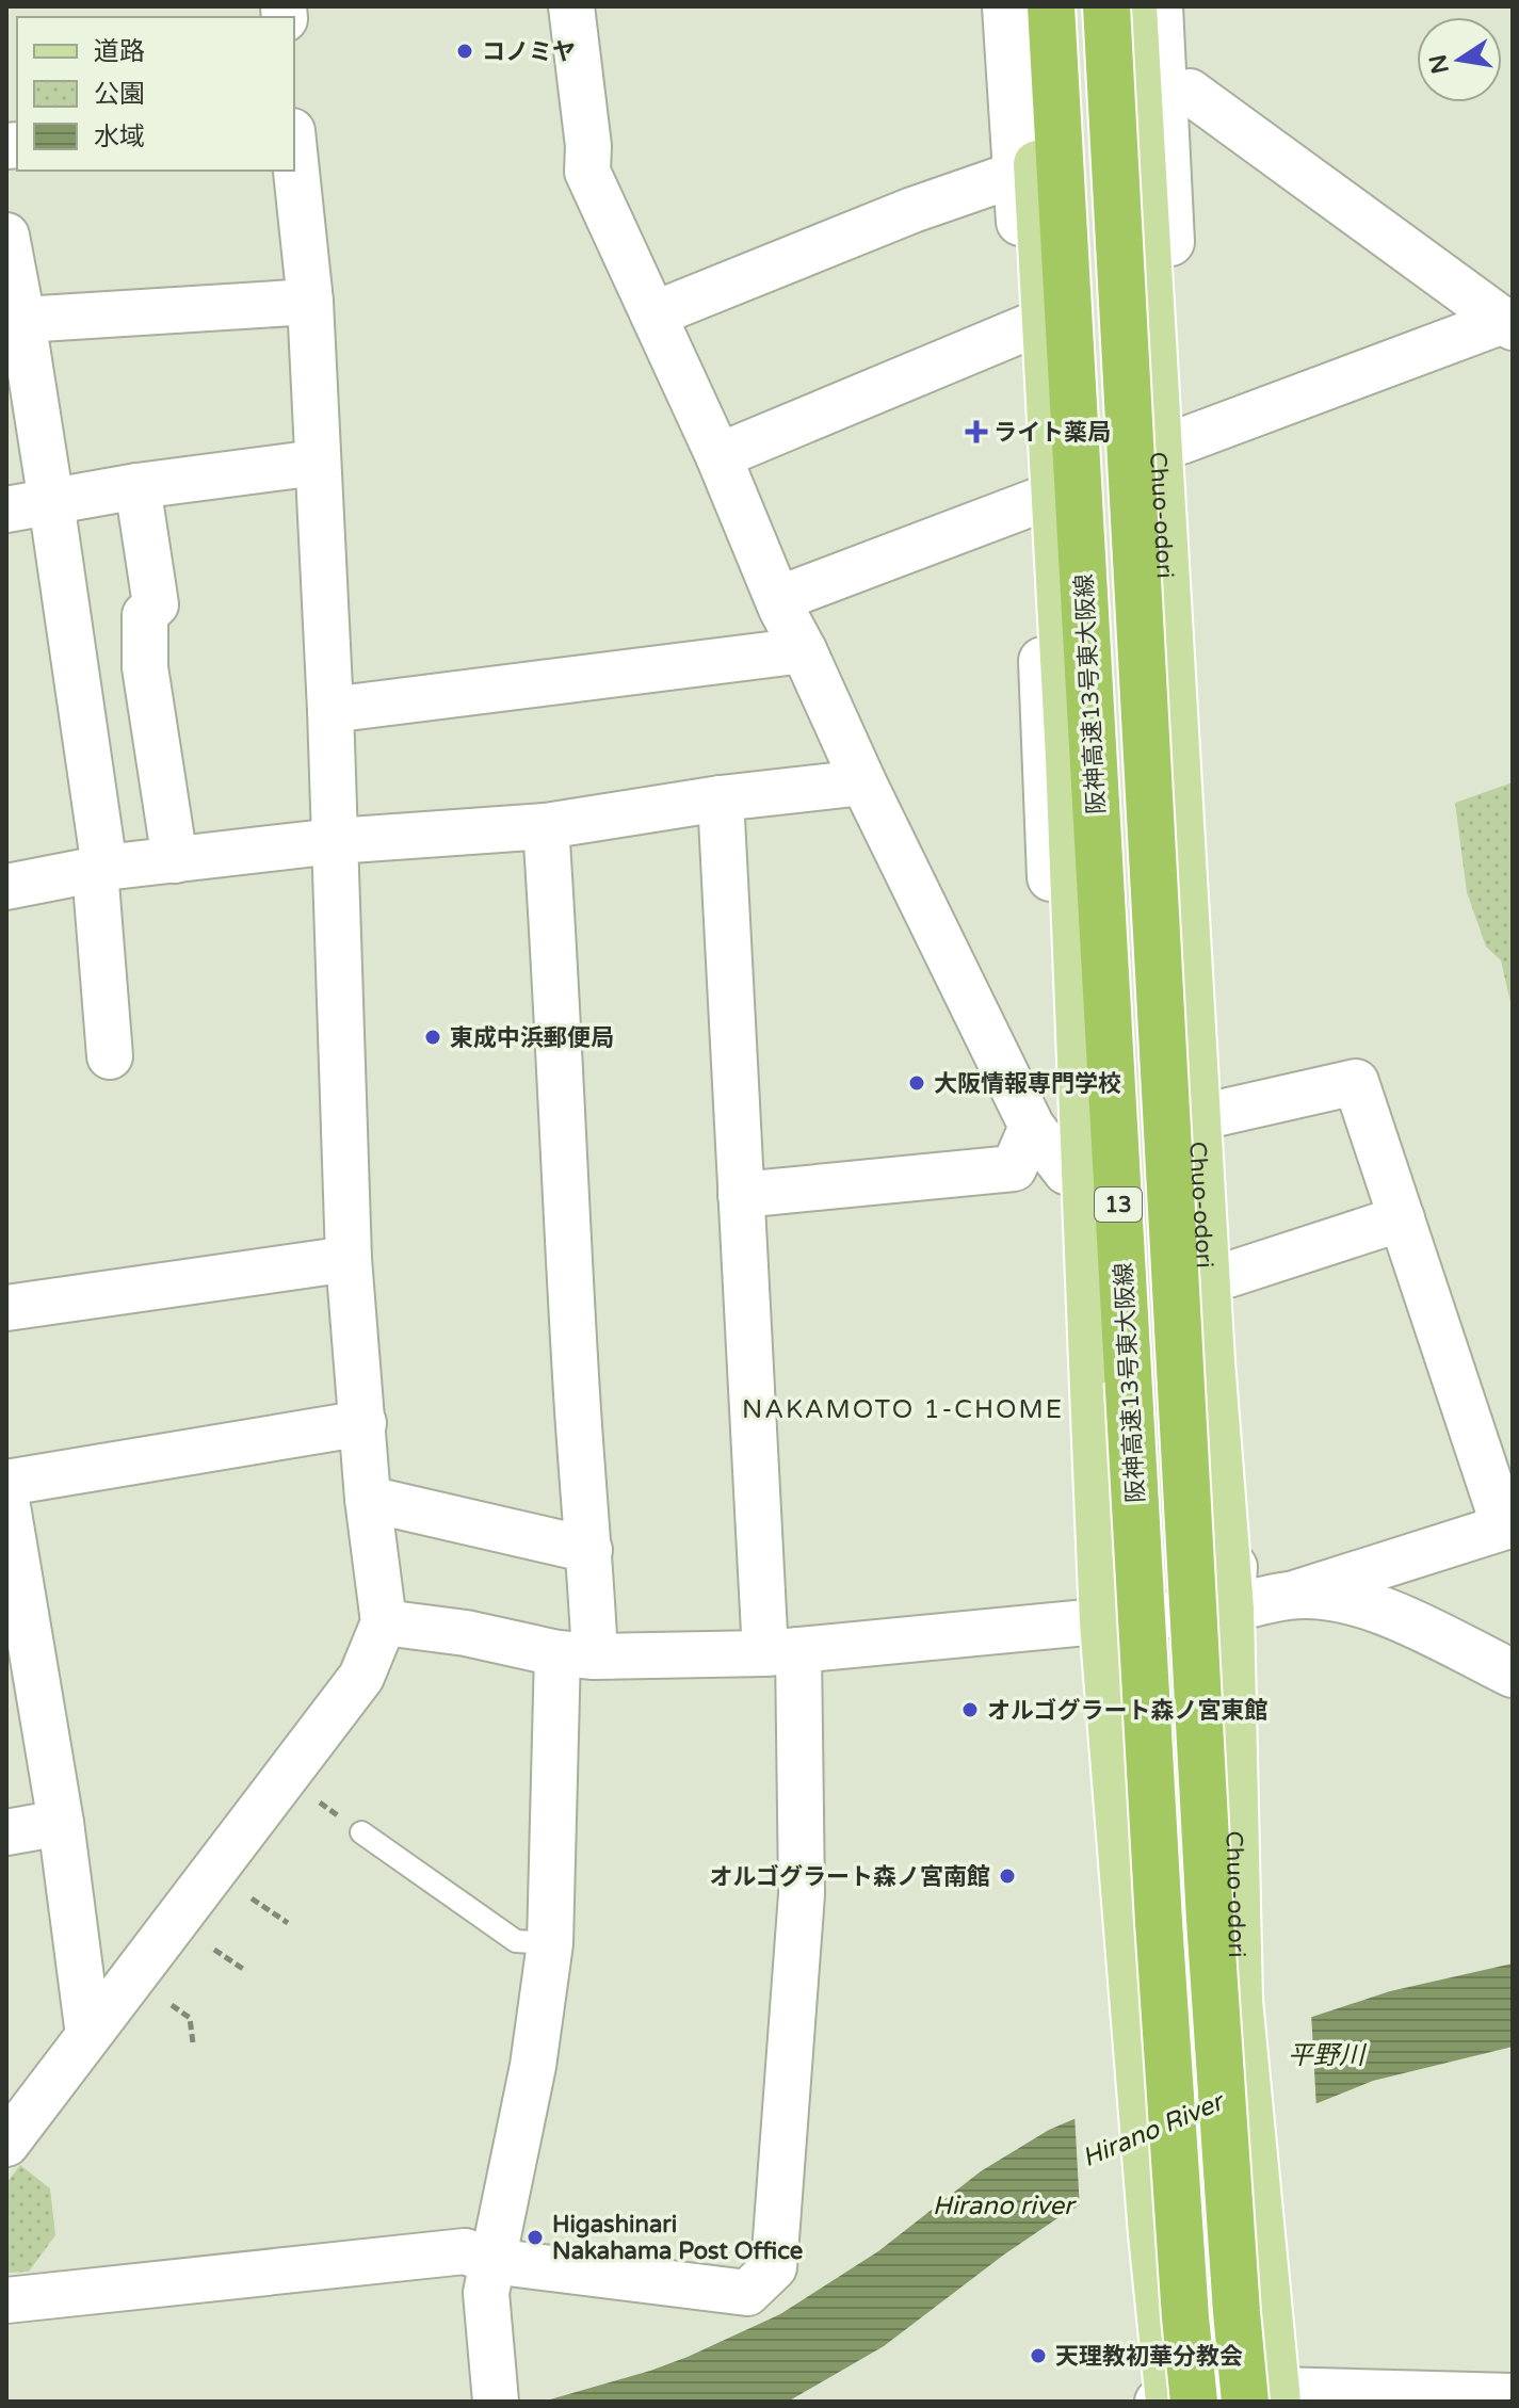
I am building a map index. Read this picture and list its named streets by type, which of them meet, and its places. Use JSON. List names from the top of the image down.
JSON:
{
  "streets": {
    "highway": ["阪神高速13号東大阪線", "13"],
    "main road": ["Chuo-odori"]
  },
  "crossings": [
    ["Chuo-odori", "13"]
  ],
  "districts": ["NAKAMOTO 1-CHOME"],
  "water": ["平野川", "Hirano River", "Hirano river"],
  "places": {
    "other": [
      "コノミヤ",
      "東成中浜郵便局",
      "大阪情報専門学校",
      "オルゴグラート森ノ宮東館",
      "オルゴグラート森ノ宮南館",
      "Higashinari Nakahama Post Office",
      "天理教初華分教会"
    ],
    "health": ["ライト薬局"]
  },
  "legend": ["道路", "公園", "水域"],
  "north": "left"
}
